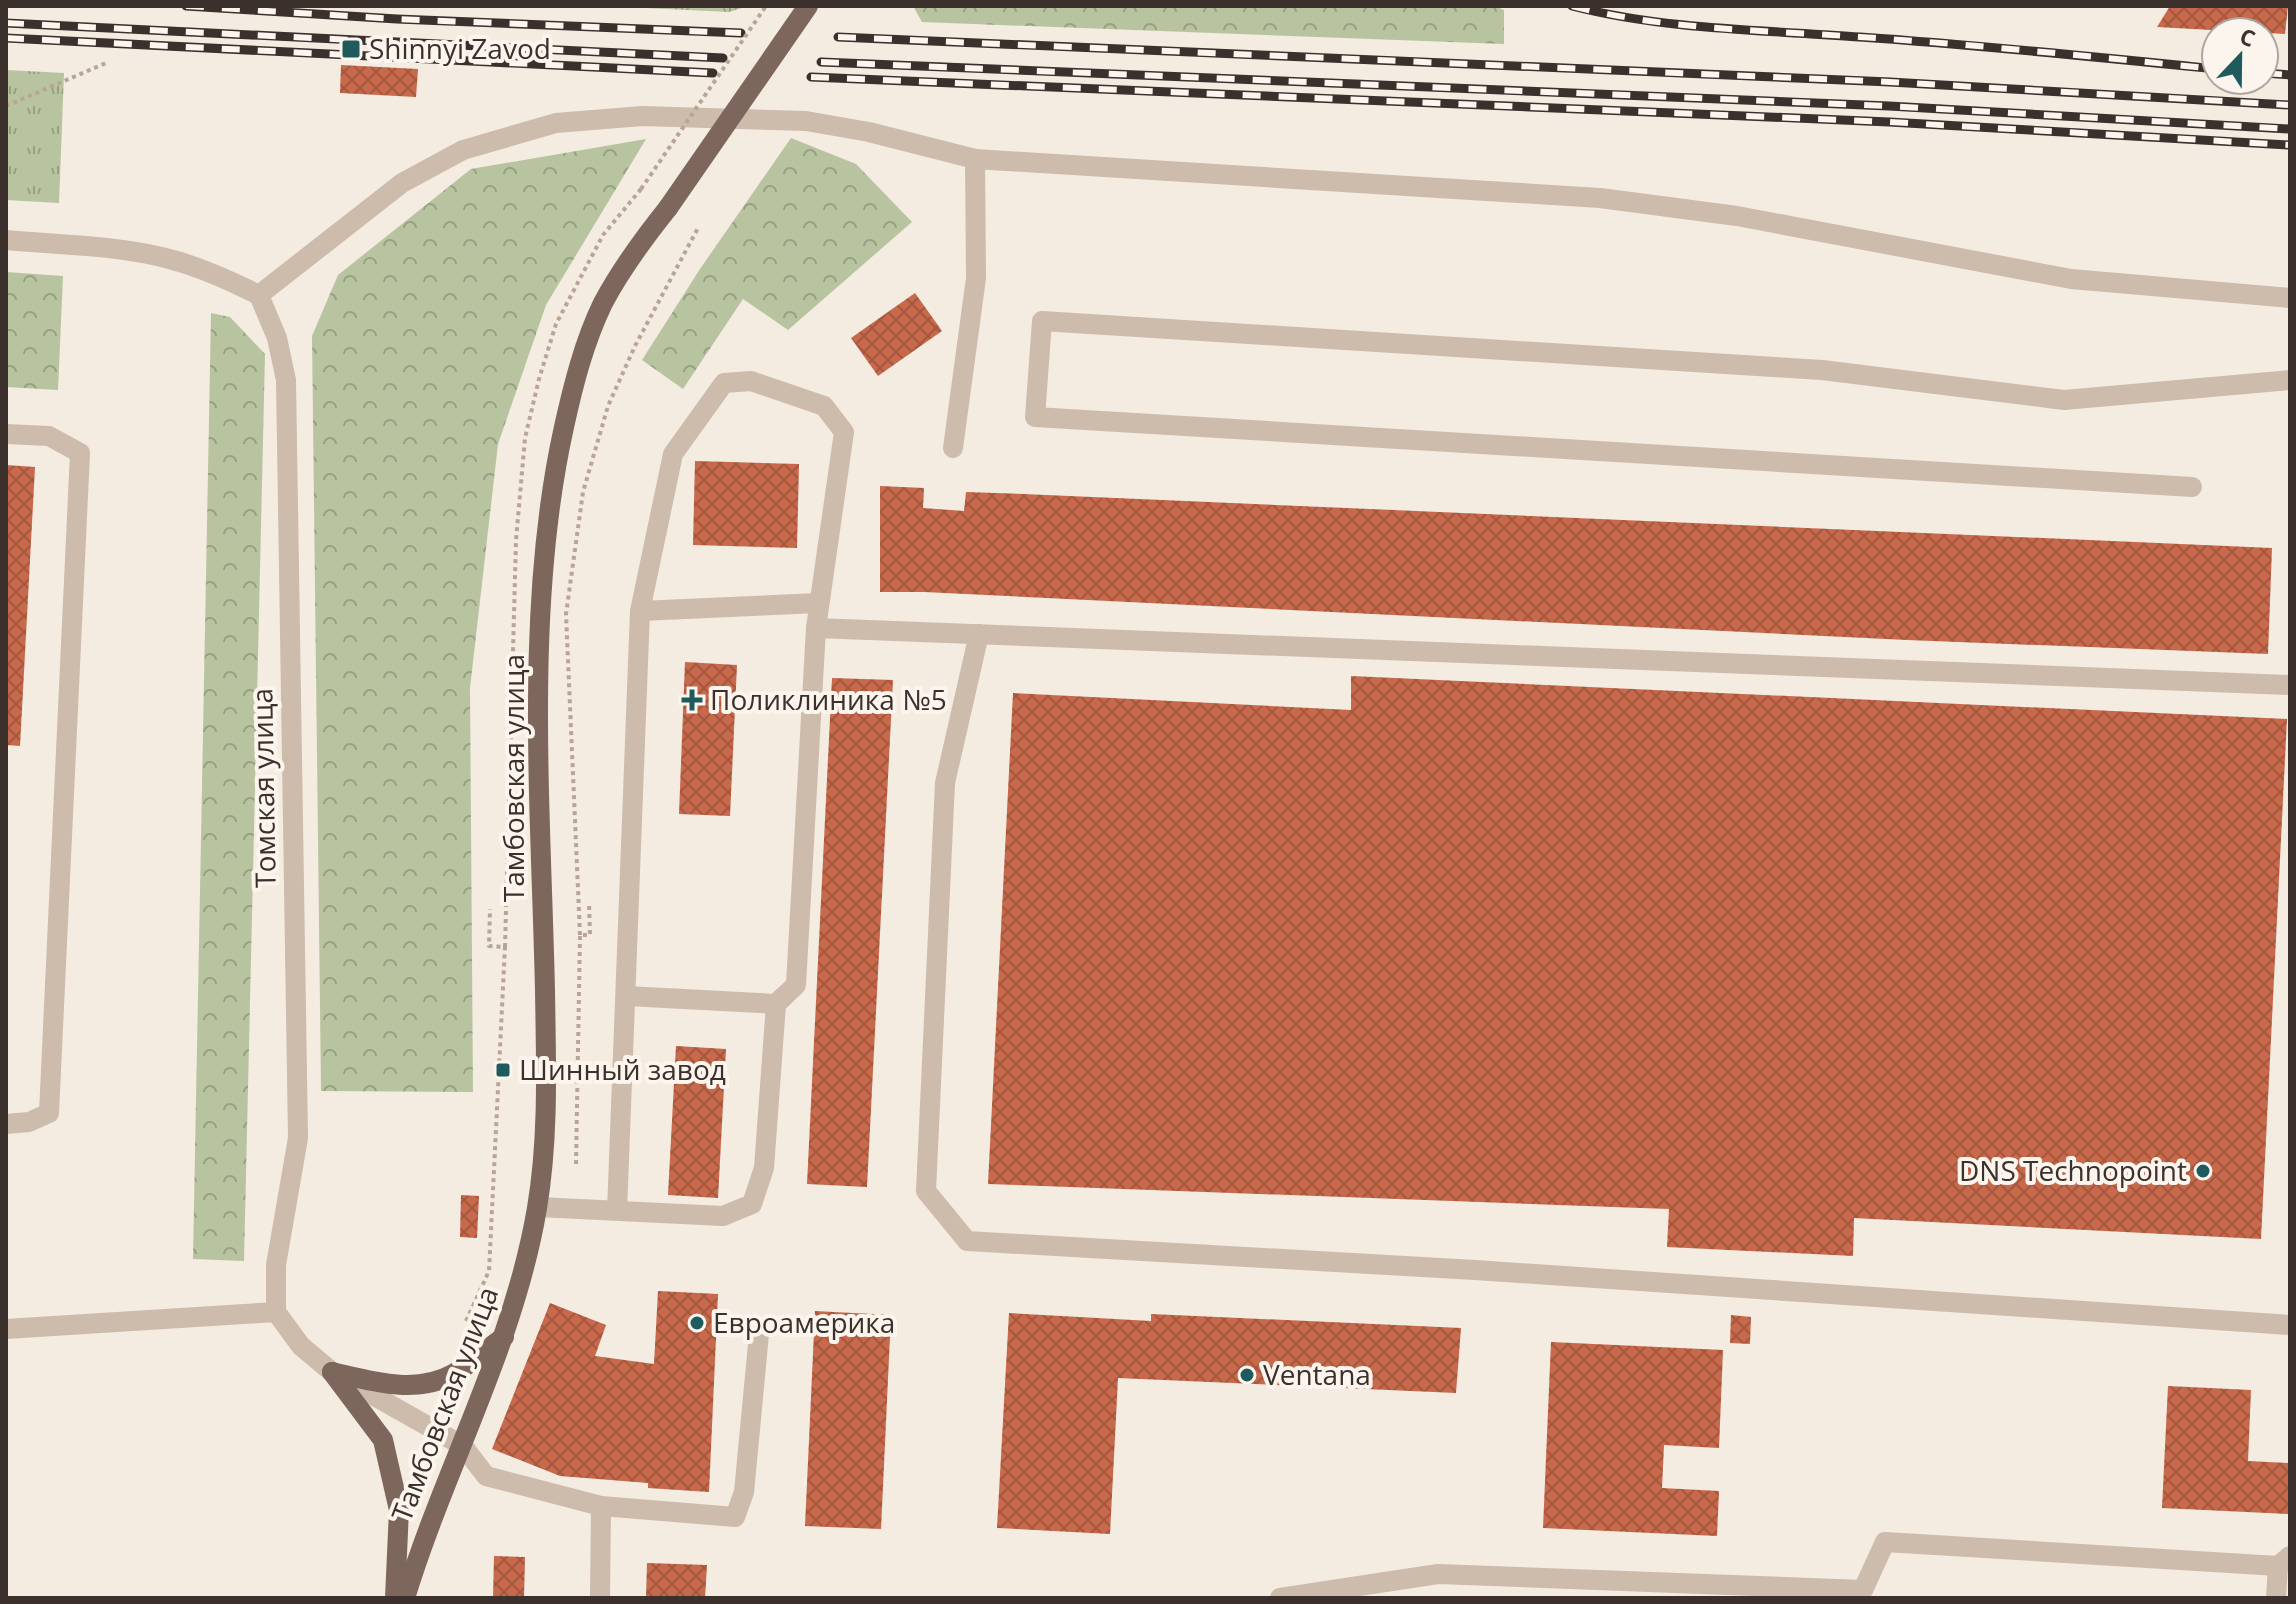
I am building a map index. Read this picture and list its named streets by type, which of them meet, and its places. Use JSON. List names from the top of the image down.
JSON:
{
  "streets": {
    "main road": ["Тамбовская улица"],
    "street": ["Томская улица"]
  },
  "places": {
    "transit": ["Shinnyi Zavod", "Шинный завод"],
    "health": ["Поликлиника №5"],
    "other": ["DNS Technopoint", "Евроамерика", "Ventana"]
  },
  "north": "top"
}
